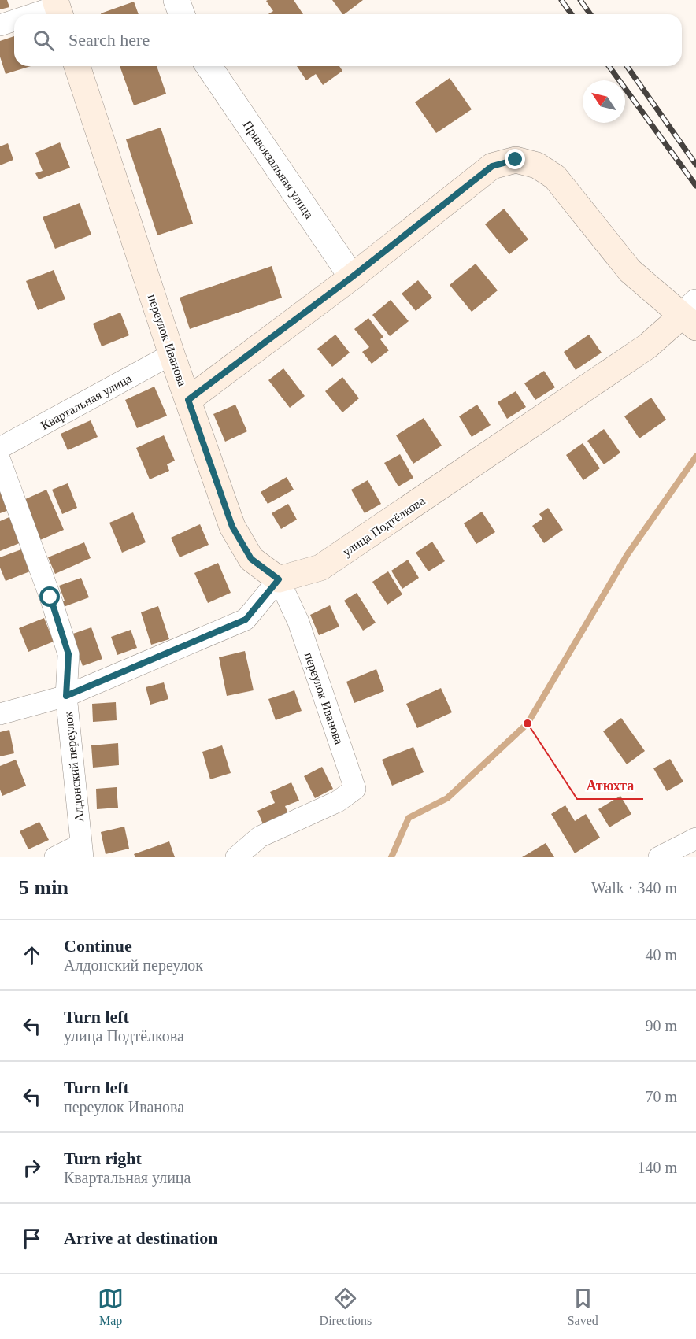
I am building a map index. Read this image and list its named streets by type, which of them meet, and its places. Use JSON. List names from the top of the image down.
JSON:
{
  "streets": {
    "main road": ["переулок Иванова", "улица Подтёлкова"],
    "street": ["Привокзальная улица", "Квартальная улица", "Алдонский переулок"]
  },
  "crossings": [
    ["переулок Иванова", "Квартальная улица"],
    ["переулок Иванова", "улица Подтёлкова"]
  ],
  "places": ["Атюхта"],
  "north": "top left",
  "page": {
    "search": "Search here",
    "heading": ["5 min", "Walk · 340 m"],
    "list": [
      ["Continue", "Алдонский переулок", "40 m"],
      ["Turn left", "улица Подтёлкова", "90 m"],
      ["Turn left", "переулок Иванова", "70 m"],
      ["Turn right", "Квартальная улица", "140 m"],
      "Arrive at destination"
    ],
    "nav": ["Map", "Directions", "Saved"]
  }
}
